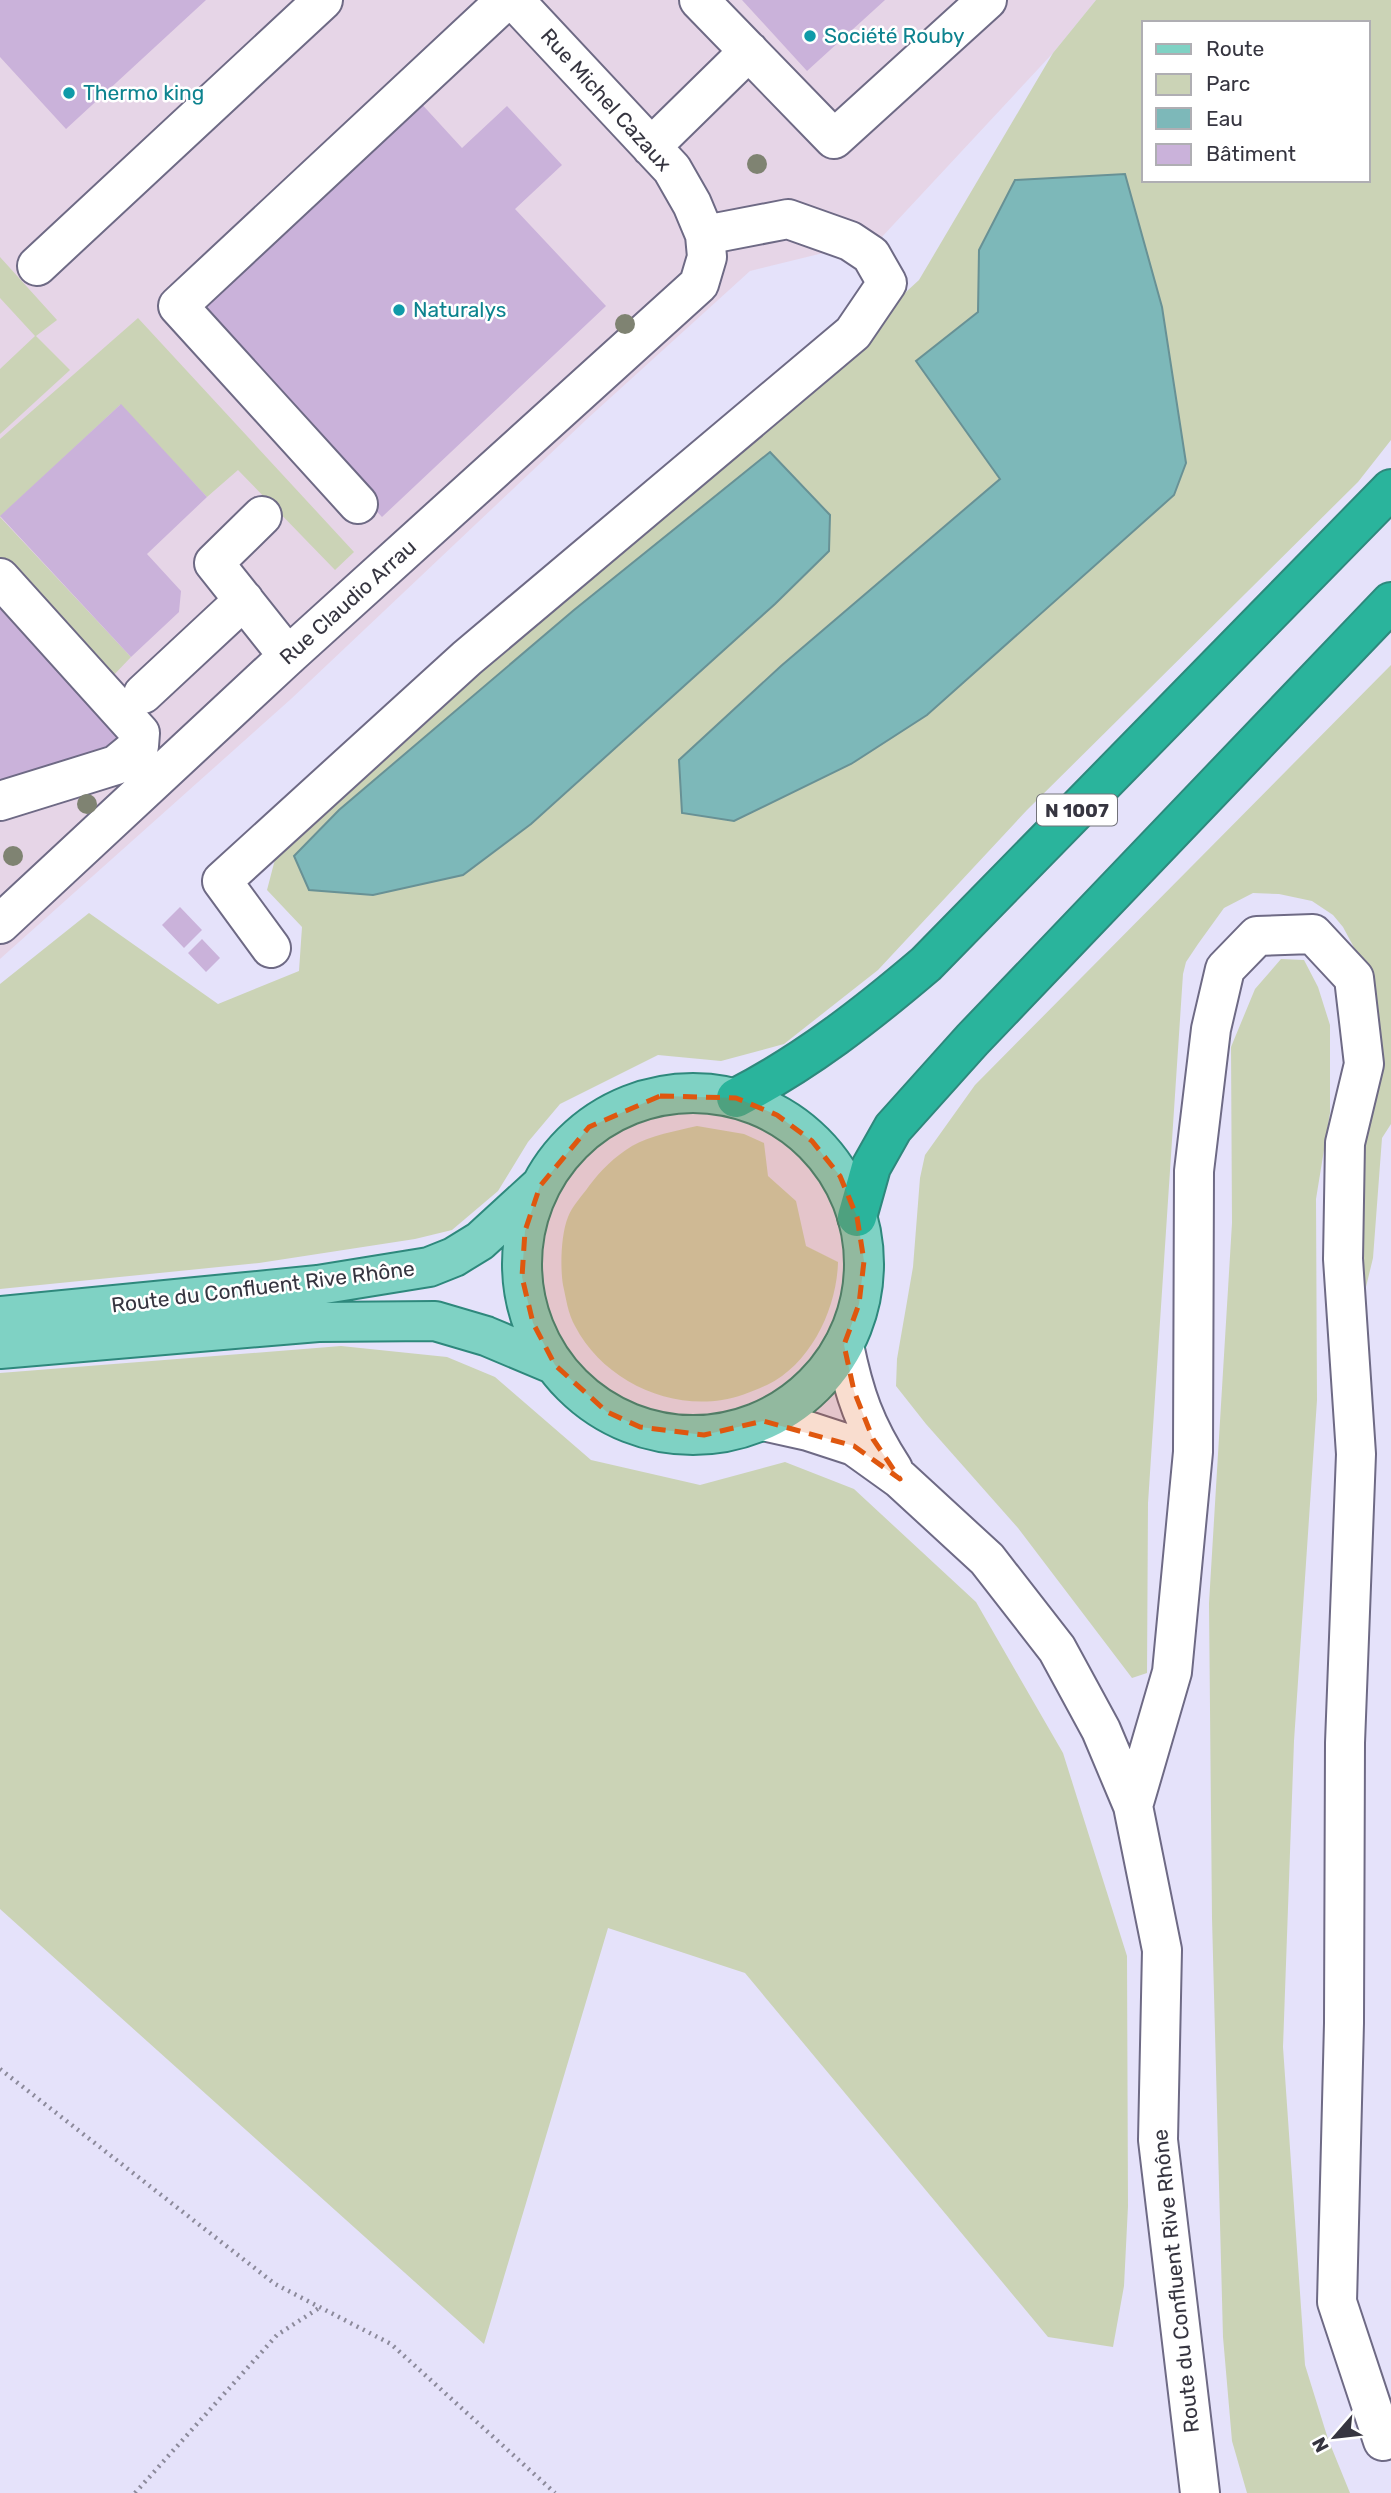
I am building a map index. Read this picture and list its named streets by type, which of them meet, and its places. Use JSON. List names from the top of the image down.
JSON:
{
  "streets": {
    "highway": ["N 1007"],
    "main road": ["Route du Confluent Rive Rhône"],
    "street": ["Rue Michel Cazaux", "Rue Claudio Arrau"]
  },
  "crossings": [
    ["Rue Michel Cazaux", "Rue Claudio Arrau"]
  ],
  "places": ["Société Rouby", "Thermo king", "Naturalys"],
  "legend": [
    "Route",
    "Parc",
    "Eau",
    "Bâtiment"
  ],
  "north": "bottom left"
}
